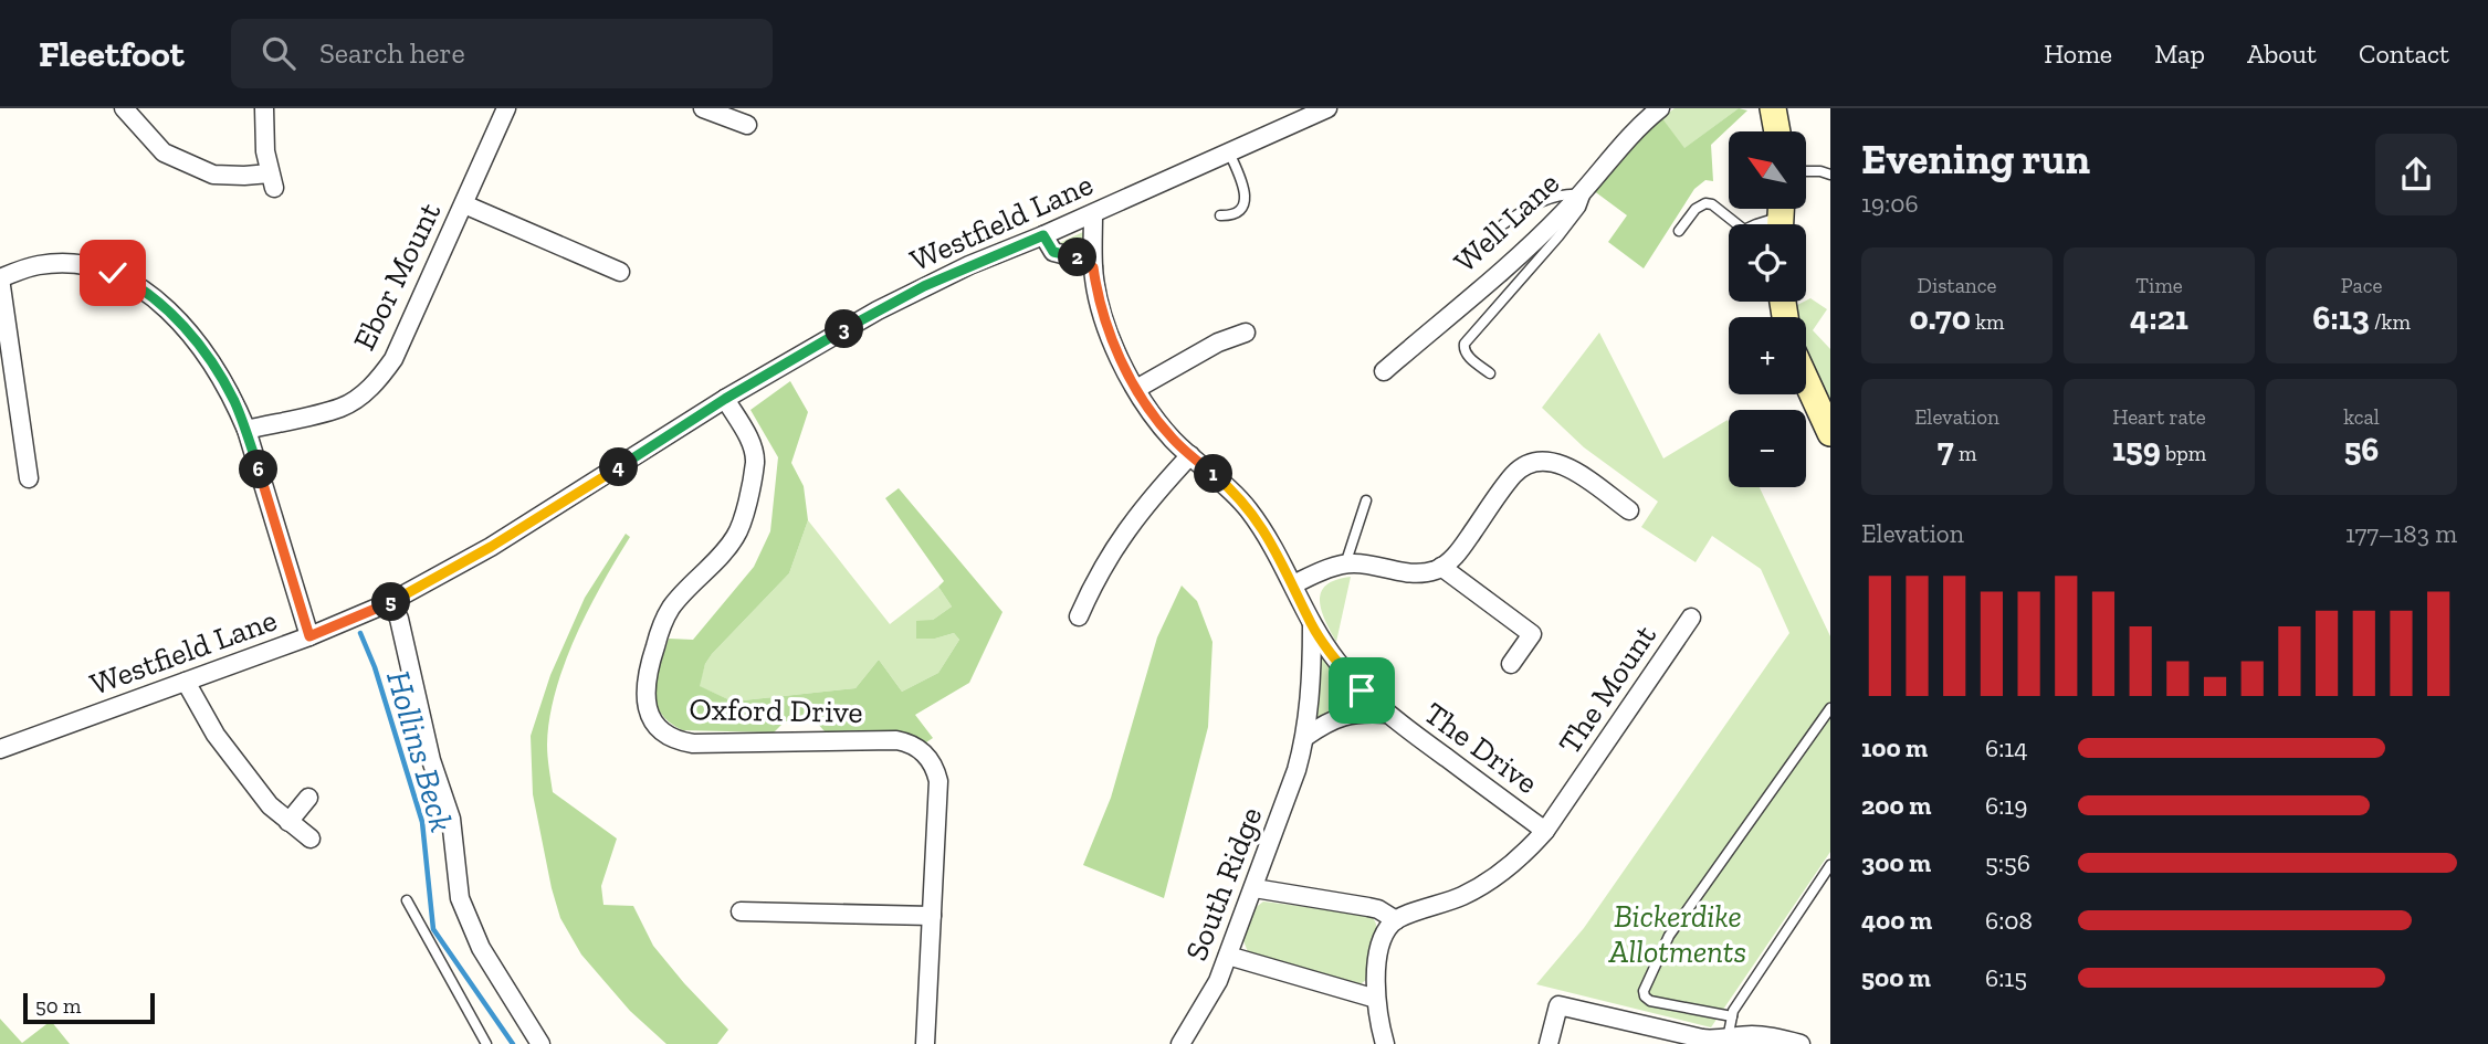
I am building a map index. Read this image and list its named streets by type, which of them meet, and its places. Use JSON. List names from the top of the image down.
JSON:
{
  "streets": {
    "street": [
      "Westfield Lane",
      "Well Lane",
      "Ebor Mount",
      "The Mount",
      "Oxford Drive",
      "The Drive",
      "South Ridge"
    ]
  },
  "crossings": [
    ["Westfield Lane", "Oxford Drive"],
    ["Westfield Lane", "The Drive"],
    ["The Mount", "The Drive"],
    ["The Drive", "South Ridge"]
  ],
  "water": ["Hollins Beck"],
  "parks": ["Bickerdike Allotments"],
  "scale_bar": "50 m",
  "north": "top left",
  "page": {
    "header": "Fleetfoot",
    "search": "Search here",
    "nav": [
      "Home",
      "Map",
      "About",
      "Contact"
    ],
    "heading": ["Evening run", "19:06"],
    "map_buttons": ["+", "−"],
    "pins": [
      "2",
      "3",
      "4",
      "6",
      "1",
      "5"
    ],
    "stats": [
      ["Distance", "0.70 km"],
      ["Time", "4:21"],
      ["Pace", "6:13 /km"],
      ["Elevation", "7 m"],
      ["Heart rate", "159 bpm"],
      ["kcal", "56"]
    ],
    "chart": ["Elevation", "177–183 m"],
    "list": [
      {
        "name": "100 m",
        "note": "6:14"
      },
      {
        "name": "200 m",
        "note": "6:19"
      },
      {
        "name": "300 m",
        "note": "5:56"
      },
      {
        "name": "400 m",
        "note": "6:08"
      },
      {
        "name": "500 m",
        "note": "6:15"
      }
    ],
    "scale": "50 m"
  }
}
